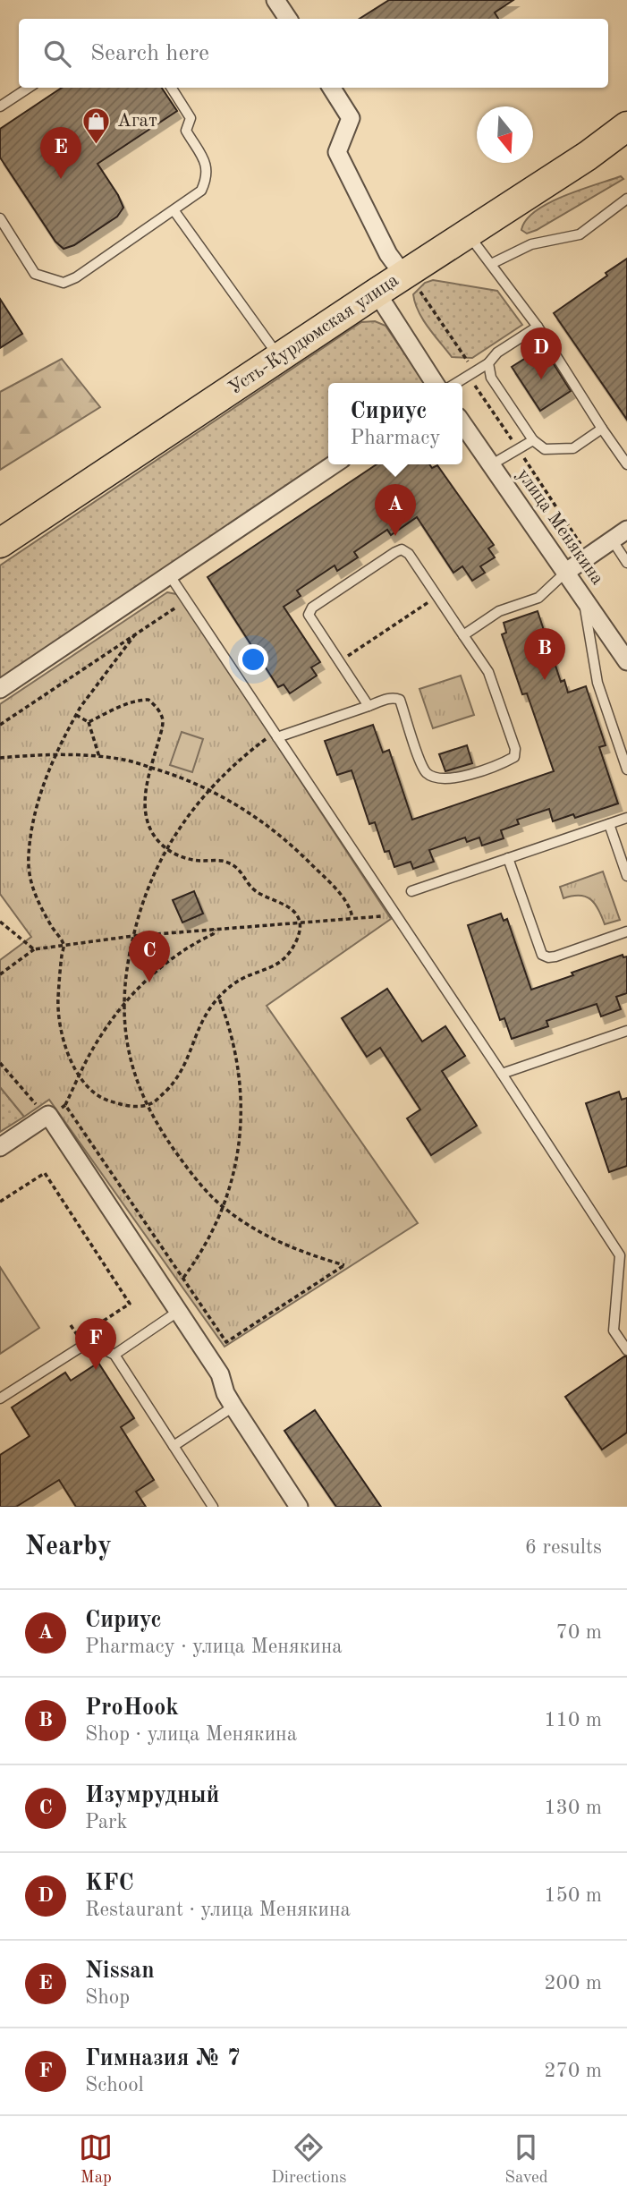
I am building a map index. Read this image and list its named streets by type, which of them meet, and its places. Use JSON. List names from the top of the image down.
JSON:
{
  "streets": {
    "main road": ["Усть-Курдюмская улица"],
    "street": ["улица Менякина"]
  },
  "places": {
    "shop": ["Агат"]
  },
  "north": "bottom",
  "page": {
    "search": "Search here",
    "pins": [
      "E",
      "D",
      "A",
      "B",
      "C",
      "F"
    ],
    "popup": ["Сириус", "Pharmacy"],
    "heading": ["Nearby", "6 results"],
    "list": [
      {
        "mark": "A",
        "name": "Сириус",
        "note": "Pharmacy · улица Менякина",
        "value": "70 m"
      },
      {
        "mark": "B",
        "name": "ProHook",
        "note": "Shop · улица Менякина",
        "value": "110 m"
      },
      {
        "mark": "C",
        "name": "Изумрудный",
        "note": "Park",
        "value": "130 m"
      },
      {
        "mark": "D",
        "name": "KFC",
        "note": "Restaurant · улица Менякина",
        "value": "150 m"
      },
      {
        "mark": "E",
        "name": "Nissan",
        "note": "Shop",
        "value": "200 m"
      },
      {
        "mark": "F",
        "name": "Гимназия № 7",
        "note": "School",
        "value": "270 m"
      }
    ],
    "nav": ["Map", "Directions", "Saved"]
  }
}
